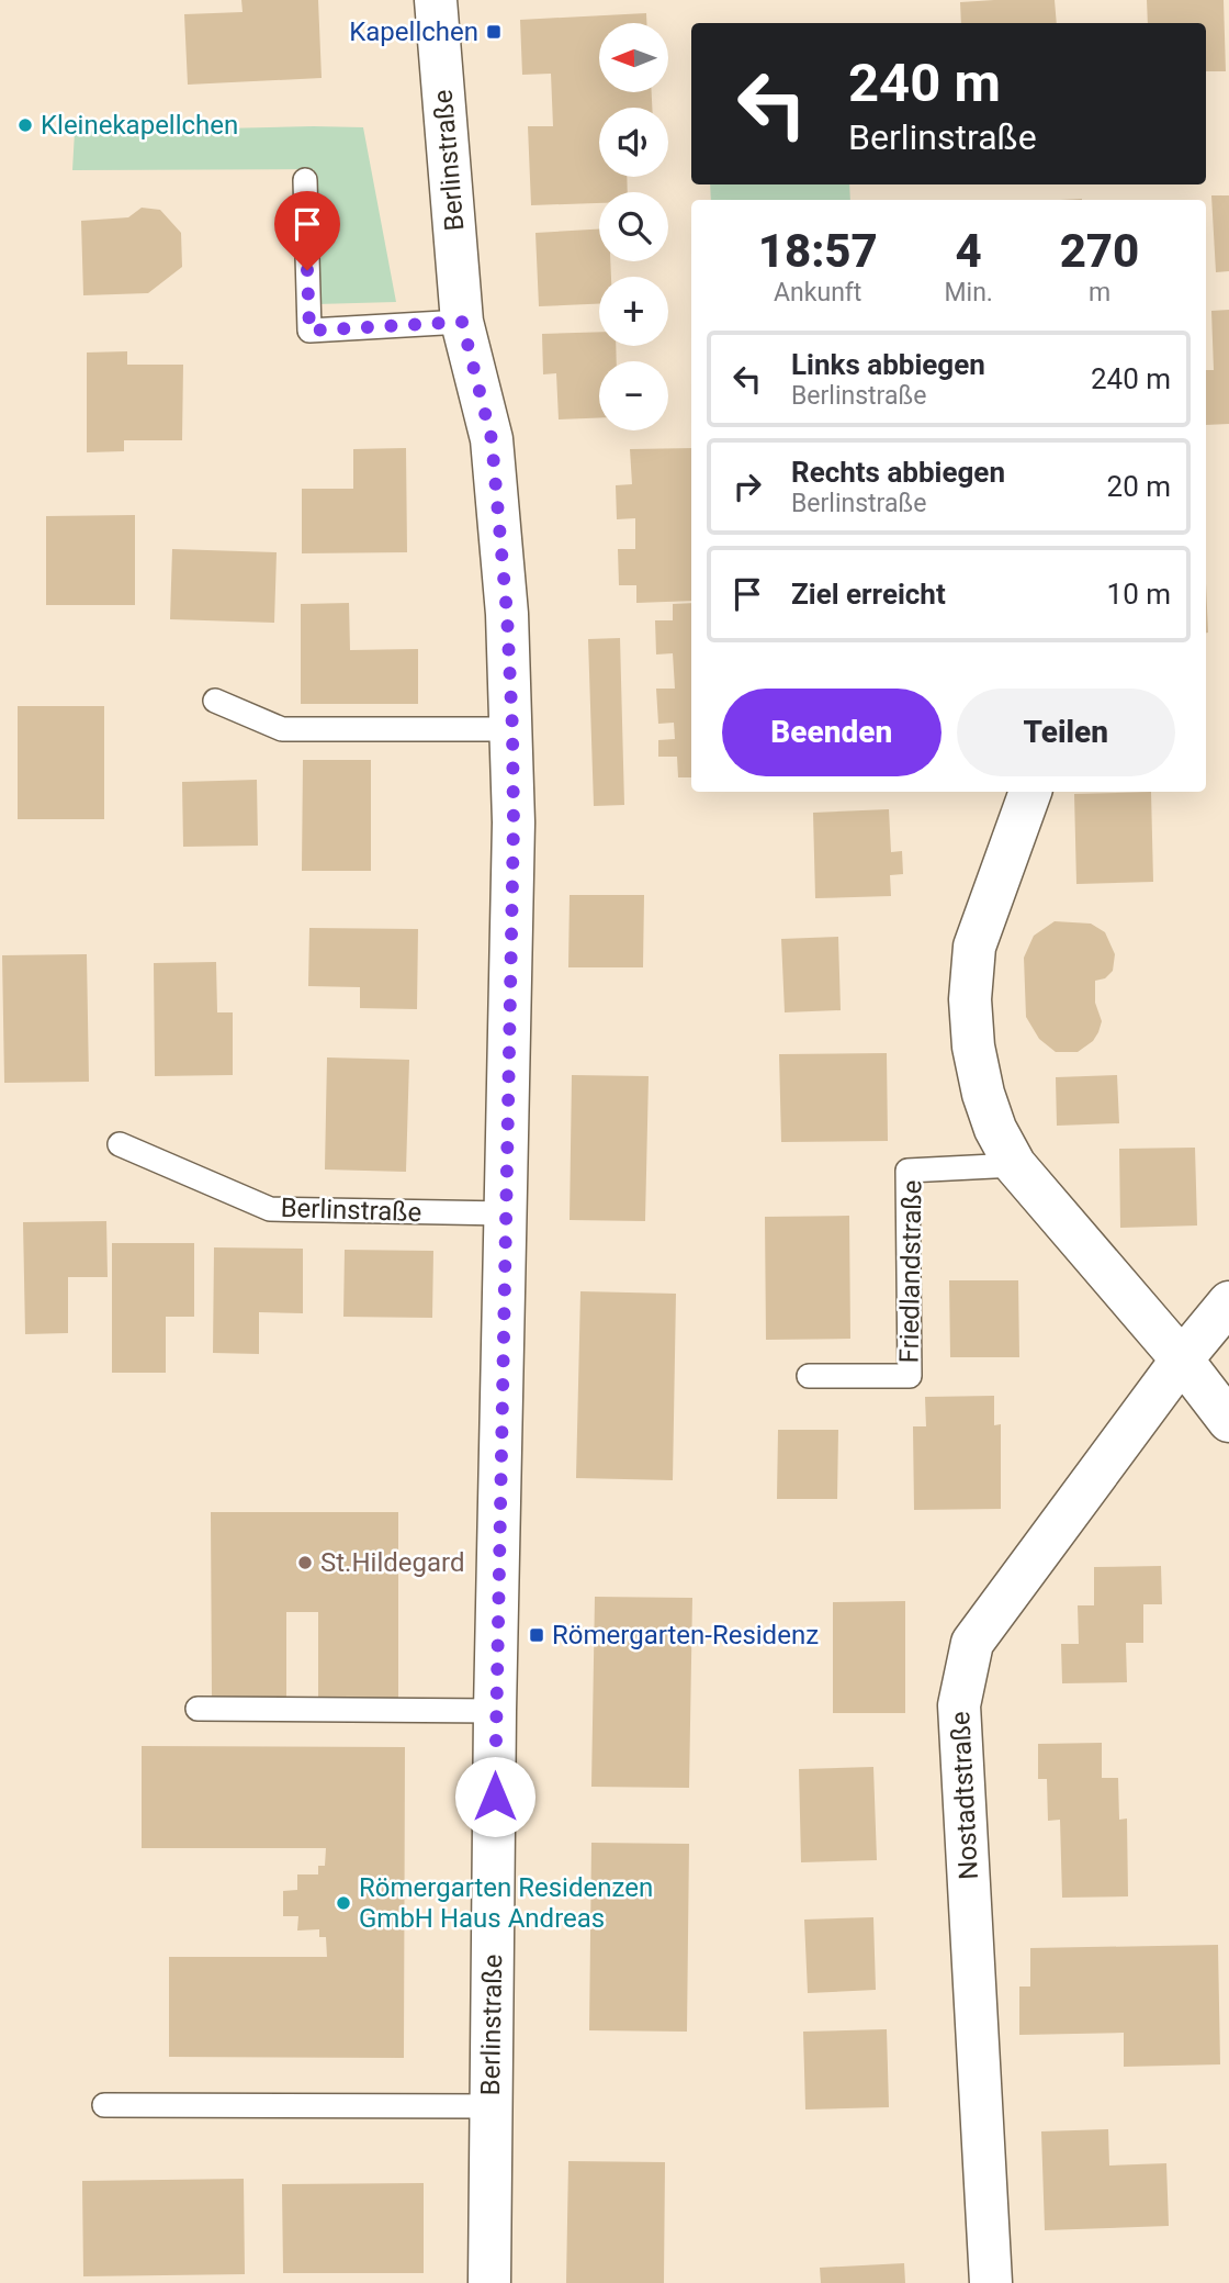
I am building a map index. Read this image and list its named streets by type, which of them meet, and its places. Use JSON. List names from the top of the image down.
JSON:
{
  "streets": {
    "street": ["Berlinstraße", "Nostadtstraße"],
    "lane": ["Friedlandstraße"]
  },
  "places": {
    "transit": ["Kapellchen", "Römergarten-Residenz"],
    "other": ["Kleinekapellchen", "St.Hildegard", "Römergarten Residenzen GmbH Haus Andreas"]
  },
  "north": "left",
  "page": {
    "map_buttons": ["+", "−"],
    "turn": ["240 m", "Berlinstraße"],
    "eta": [
      "18:57",
      "Ankunft",
      "4",
      "Min.",
      "270",
      "m"
    ],
    "list": [
      {
        "name": "Links abbiegen",
        "note": "Berlinstraße",
        "value": "240 m"
      },
      {
        "name": "Rechts abbiegen",
        "note": "Berlinstraße",
        "value": "20 m"
      },
      {
        "name": "Ziel erreicht",
        "value": "10 m"
      }
    ],
    "buttons": ["Beenden", "Teilen"]
  }
}
